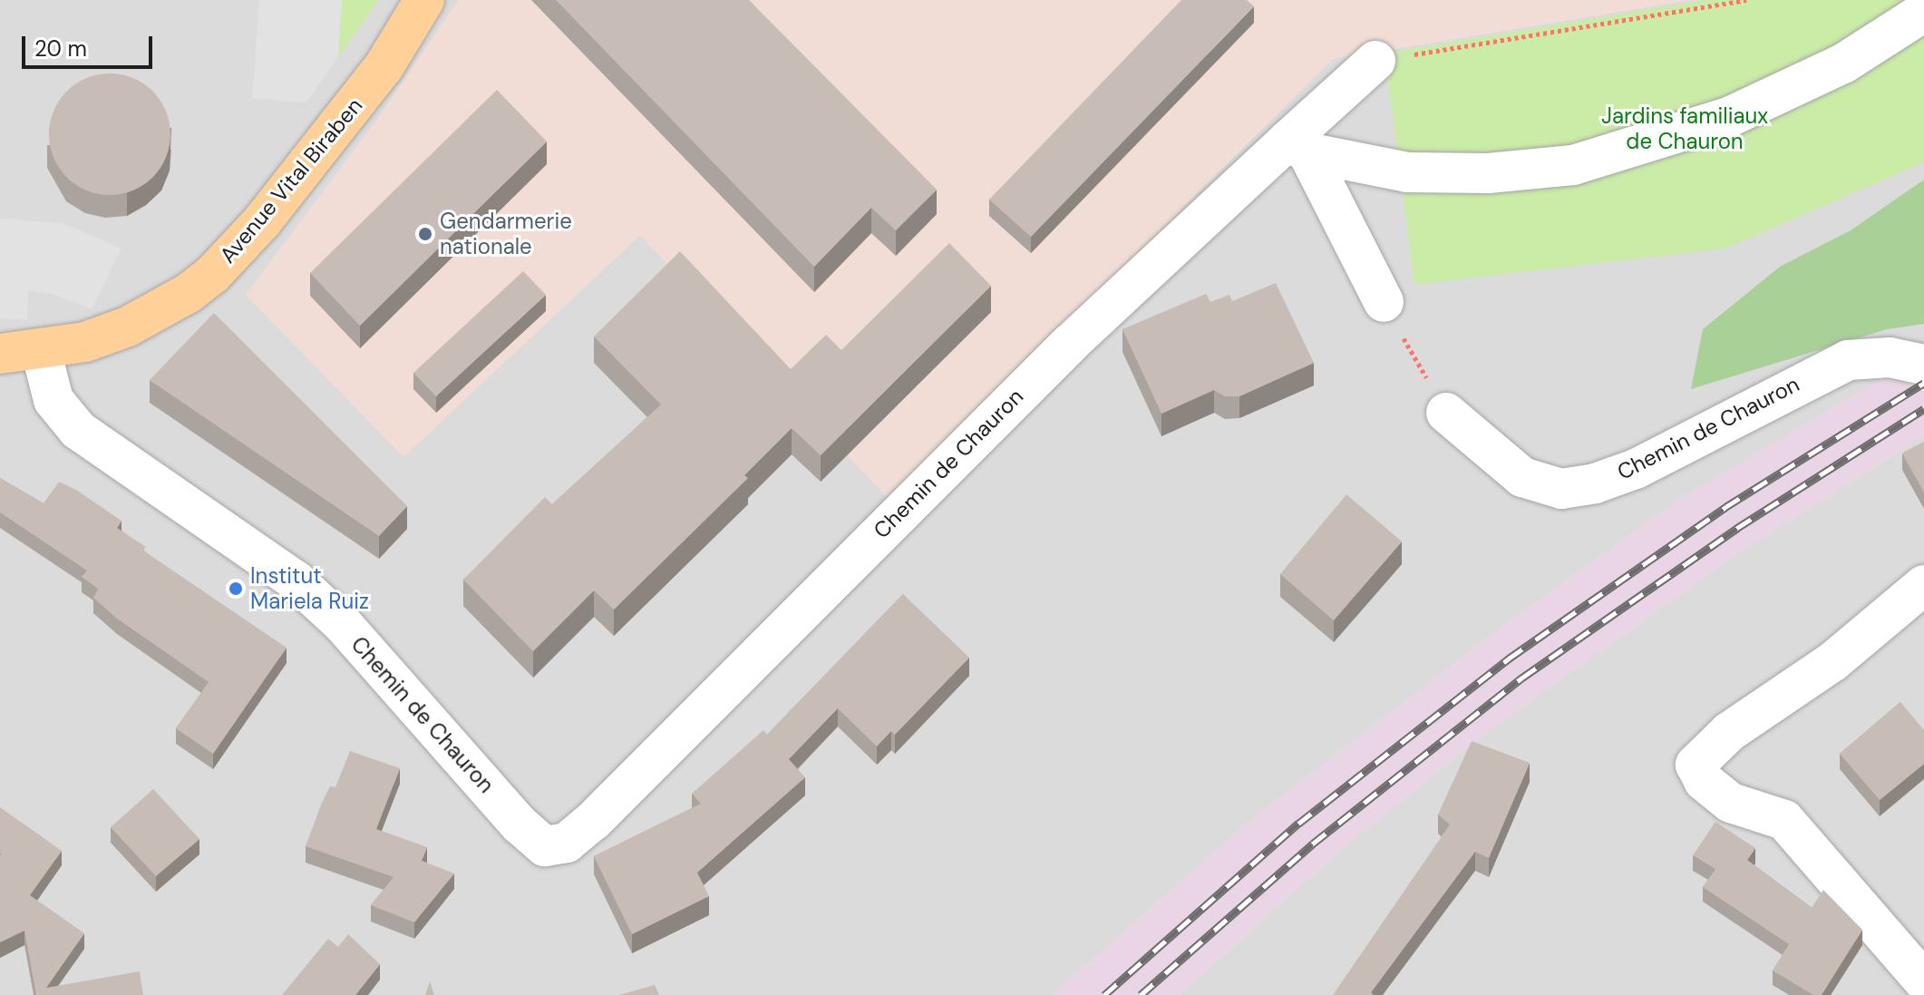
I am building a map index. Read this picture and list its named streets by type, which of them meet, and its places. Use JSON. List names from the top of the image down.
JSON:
{
  "streets": {
    "main road": ["Avenue Vital Biraben"],
    "street": ["Chemin de Chauron"]
  },
  "crossings": [
    ["Avenue Vital Biraben", "Chemin de Chauron"]
  ],
  "parks": ["Jardins familiaux de Chauron"],
  "places": ["Gendarmerie nationale", "Institut Mariela Ruiz"],
  "scale_bar": "20 m"
}
